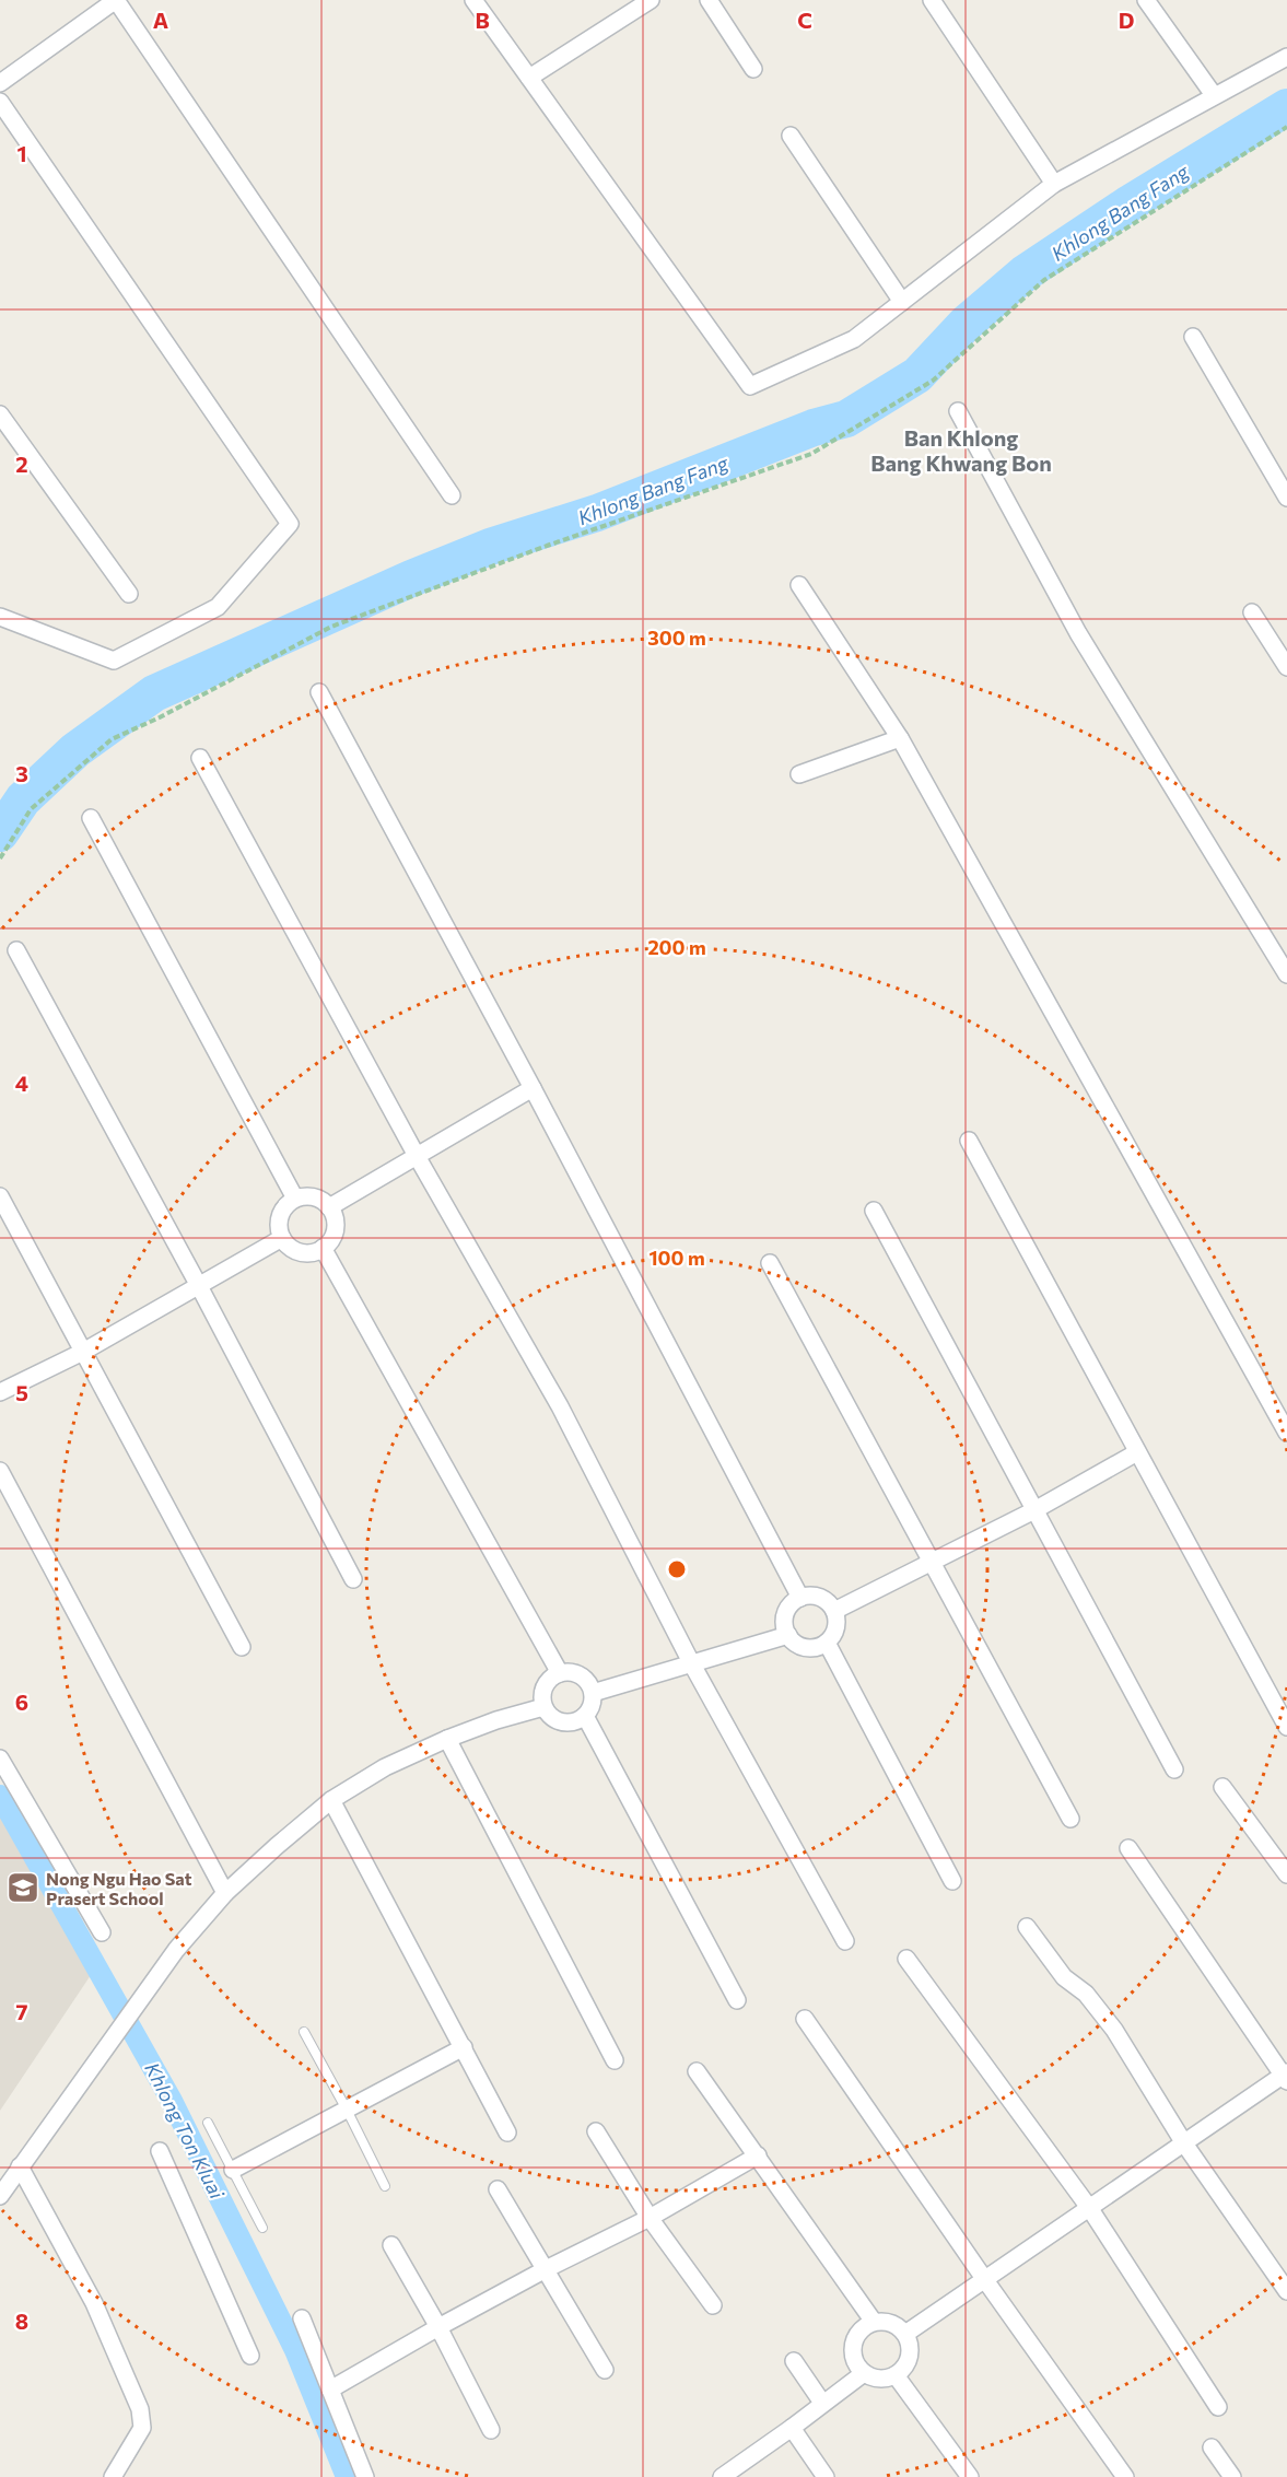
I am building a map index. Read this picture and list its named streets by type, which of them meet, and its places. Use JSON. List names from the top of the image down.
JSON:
{
  "districts": ["Ban Khlong Bang Khwang Bon"],
  "water": ["Khlong Bang Fang", "Khlong Ton Kluai"],
  "places": {
    "school or university": ["Nong Ngu Hao Sat Prasert School"]
  },
  "grid": {
    "columns": [
      "A",
      "B",
      "C",
      "D"
    ],
    "rows": [
      "1",
      "2",
      "3",
      "4",
      "5",
      "6",
      "7",
      "8"
    ]
  },
  "rings": ["300 m", "200 m", "100 m"]
}
